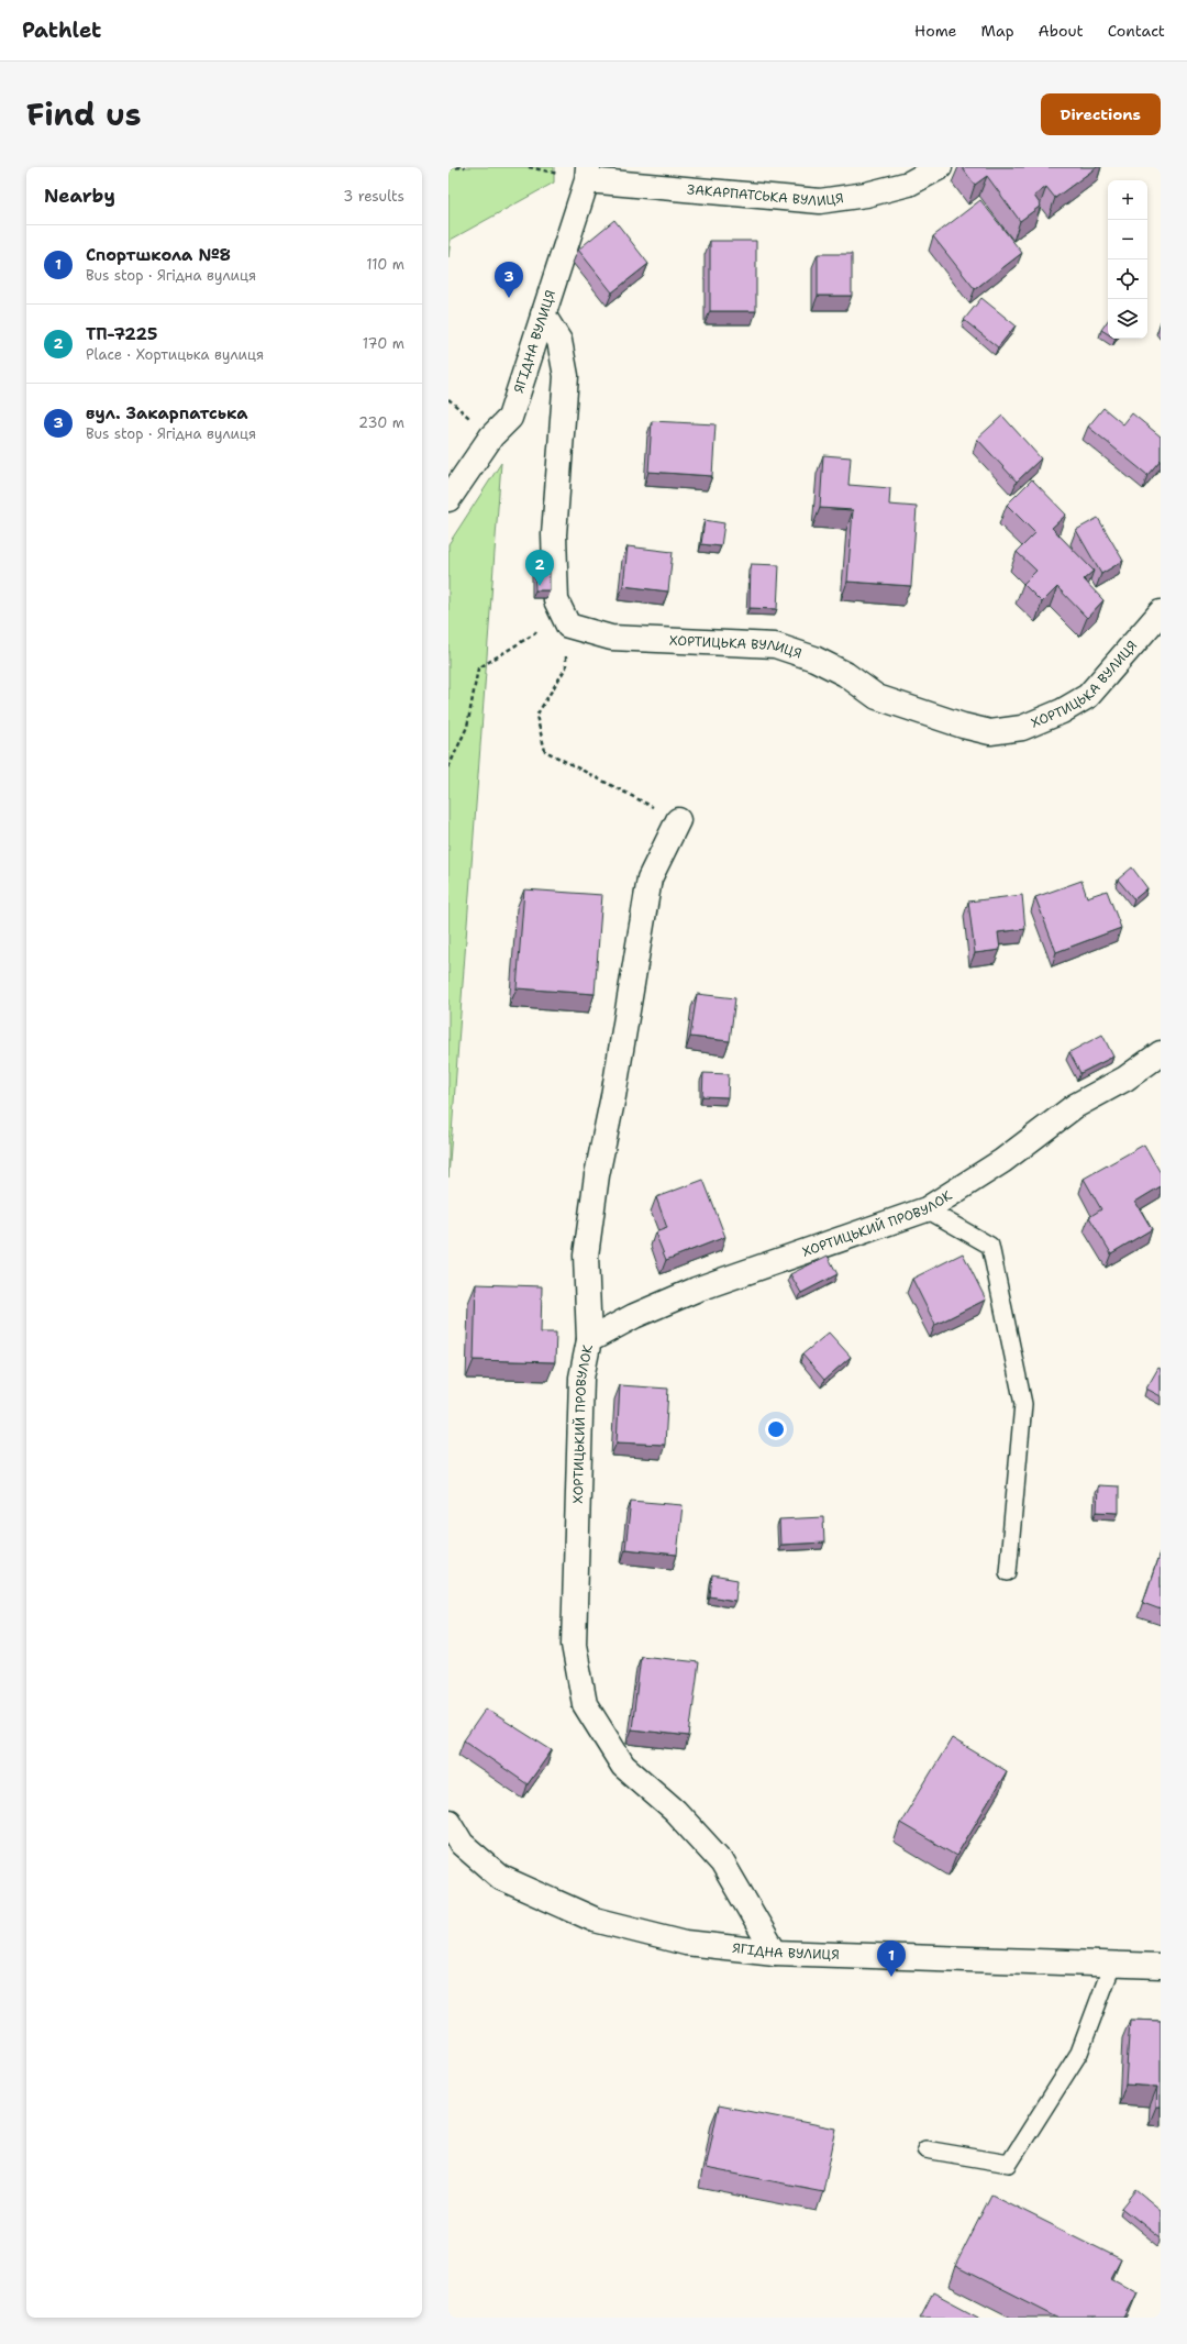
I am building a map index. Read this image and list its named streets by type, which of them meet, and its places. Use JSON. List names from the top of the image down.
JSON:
{
  "streets": {
    "street": [
      "ЗАКАРПАТСЬКА ВУЛИЦЯ",
      "ЯГІДНА ВУЛИЦЯ",
      "ХОРТИЦЬКА ВУЛИЦЯ",
      "ХОРТИЦЬКИЙ ПРОВУЛОК"
    ]
  },
  "crossings": [
    ["ЗАКАРПАТСЬКА ВУЛИЦЯ", "ЯГІДНА ВУЛИЦЯ"],
    ["ЯГІДНА ВУЛИЦЯ", "ХОРТИЦЬКА ВУЛИЦЯ"],
    ["ЯГІДНА ВУЛИЦЯ", "ХОРТИЦЬКИЙ ПРОВУЛОК"]
  ],
  "page": {
    "header": "Pathlet",
    "nav": [
      "Home",
      "Map",
      "About",
      "Contact"
    ],
    "title": "Find us",
    "buttons": "Directions",
    "heading": ["Nearby", "3 results"],
    "map_buttons": ["+", "−"],
    "list": [
      {
        "mark": "1",
        "name": "Спортшкола №8",
        "note": "Bus stop · Ягідна вулиця",
        "value": "110 m"
      },
      {
        "mark": "2",
        "name": "ТП-7225",
        "note": "Place · Хортицька вулиця",
        "value": "170 m"
      },
      {
        "mark": "3",
        "name": "вул. Закарпатська",
        "note": "Bus stop · Ягідна вулиця",
        "value": "230 m"
      }
    ],
    "pins": ["3", "2", "1"]
  }
}
